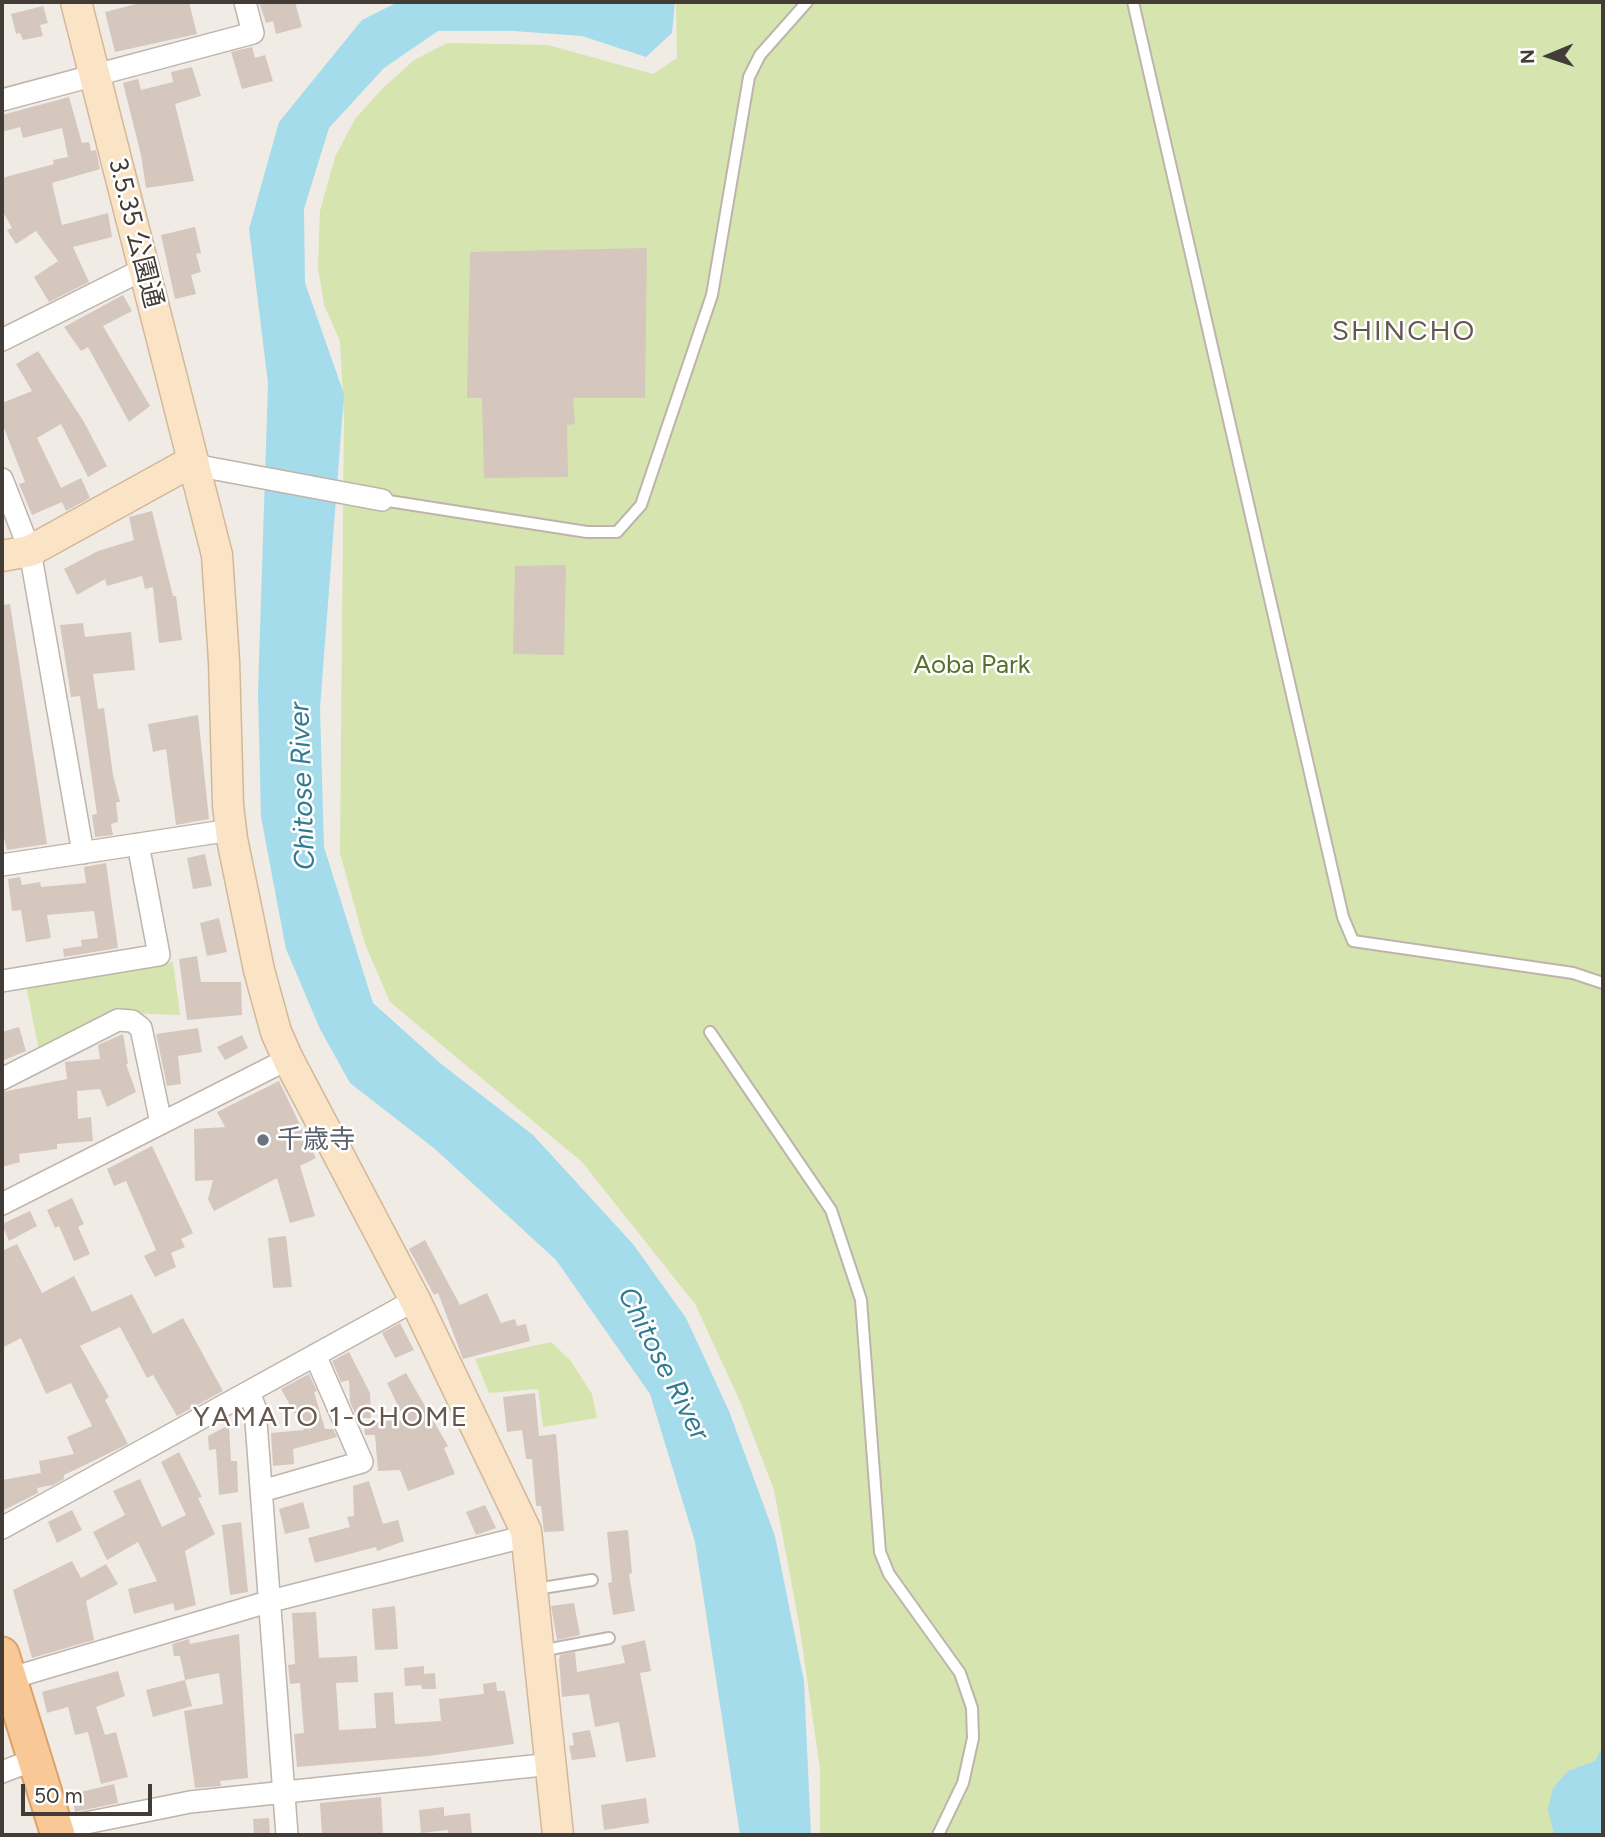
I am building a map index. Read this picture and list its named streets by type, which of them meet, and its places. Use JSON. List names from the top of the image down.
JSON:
{
  "streets": {
    "street": ["3.5.35 公園通"]
  },
  "districts": ["SHINCHO", "YAMATO 1-CHOME"],
  "water": ["Chitose River"],
  "parks": ["Aoba Park"],
  "places": ["千歳寺"],
  "scale_bar": "50 m",
  "north": "left"
}
